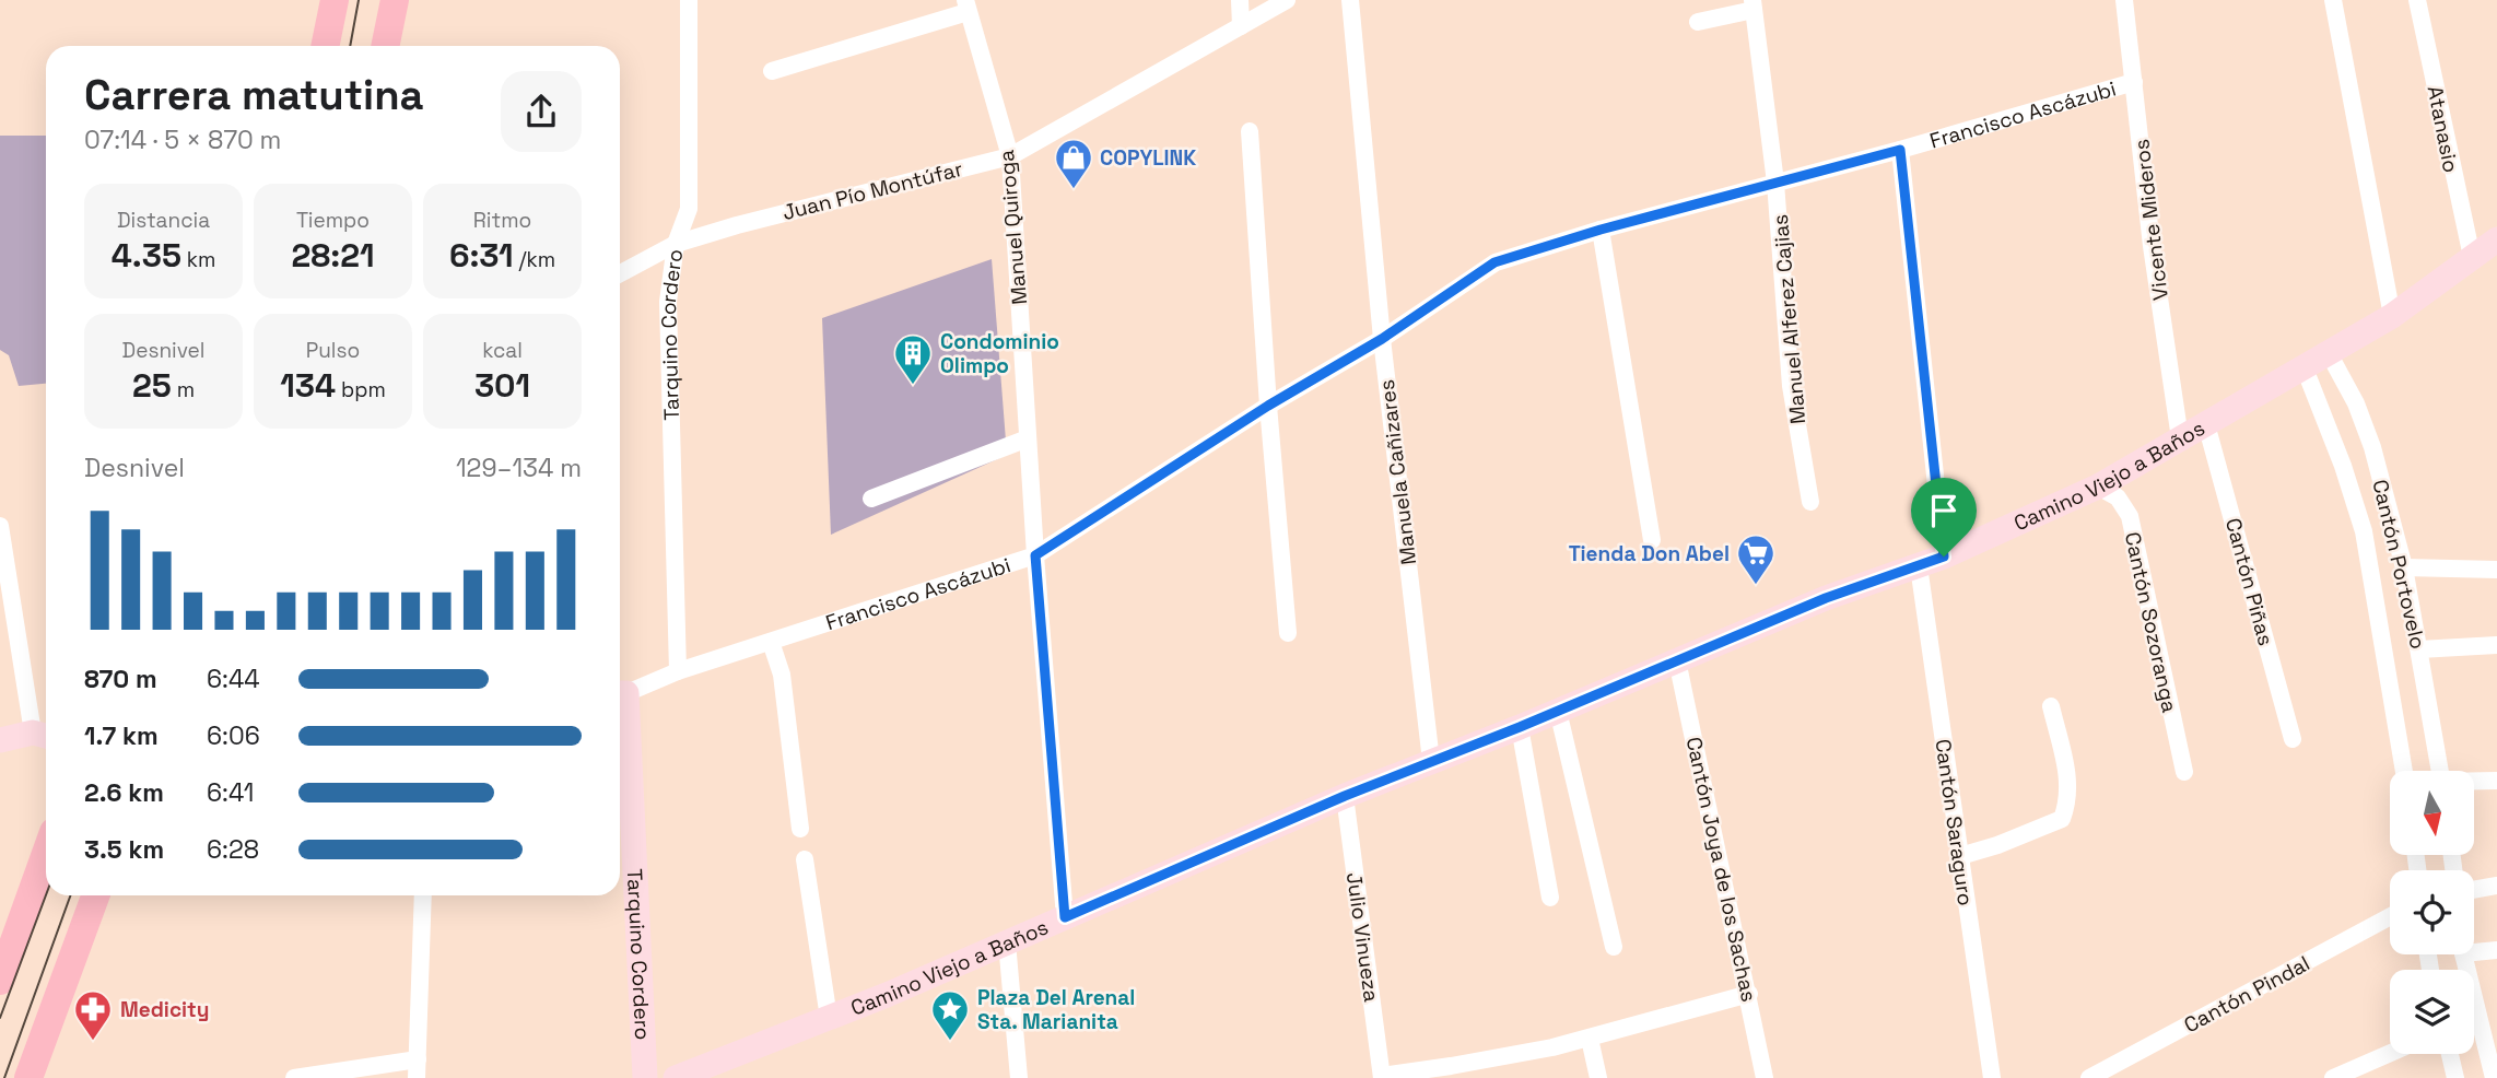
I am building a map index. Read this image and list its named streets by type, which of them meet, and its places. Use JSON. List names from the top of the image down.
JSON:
{
  "streets": {
    "street": [
      "Francisco Ascázubi",
      "Atanasio",
      "Juan Pío Montúfar",
      "Vicente Mideros",
      "Manuel Quiroga",
      "Manuel Alferez Cajias",
      "Tarquino Cordero",
      "Manuela Cañizares",
      "Camino Viejo a Baños",
      "Cantón Portovelo",
      "Cantón Piñas",
      "Cantón Sozoranga",
      "Cantón Saraguro",
      "Cantón Joya de los Sachas",
      "Julio Vinueza",
      "Cantón Pindal"
    ]
  },
  "crossings": [
    ["Francisco Ascázubi", "Vicente Mideros"],
    ["Francisco Ascázubi", "Manuel Quiroga"],
    ["Francisco Ascázubi", "Manuel Alferez Cajias"],
    ["Francisco Ascázubi", "Tarquino Cordero"],
    ["Francisco Ascázubi", "Manuela Cañizares"],
    ["Atanasio", "Camino Viejo a Baños"],
    ["Juan Pío Montúfar", "Manuel Quiroga"],
    ["Juan Pío Montúfar", "Tarquino Cordero"],
    ["Vicente Mideros", "Camino Viejo a Baños"],
    ["Manuel Quiroga", "Camino Viejo a Baños"],
    ["Manuela Cañizares", "Camino Viejo a Baños"],
    ["Camino Viejo a Baños", "Cantón Portovelo"],
    ["Camino Viejo a Baños", "Cantón Piñas"],
    ["Camino Viejo a Baños", "Cantón Sozoranga"],
    ["Camino Viejo a Baños", "Cantón Saraguro"],
    ["Camino Viejo a Baños", "Cantón Joya de los Sachas"],
    ["Camino Viejo a Baños", "Julio Vinueza"]
  ],
  "places": {
    "shop": ["COPYLINK"],
    "building": ["Condominio Olimpo"],
    "supermarket": ["Tienda Don Abel"],
    "pharmacy": ["Medicity"],
    "place": ["Plaza Del Arenal Sta. Marianita"]
  },
  "north": "bottom",
  "page": {
    "heading": ["Carrera matutina", "07:14 · 5 × 870 m"],
    "stats": [
      ["Distancia", "4.35 km"],
      ["Tiempo", "28:21"],
      ["Ritmo", "6:31 /km"],
      ["Desnivel", "25 m"],
      ["Pulso", "134 bpm"],
      ["kcal", "301"]
    ],
    "chart": ["Desnivel", "129–134 m"],
    "list": [
      {
        "name": "870 m",
        "note": "6:44"
      },
      {
        "name": "1.7 km",
        "note": "6:06"
      },
      {
        "name": "2.6 km",
        "note": "6:41"
      },
      {
        "name": "3.5 km",
        "note": "6:28"
      }
    ]
  }
}
